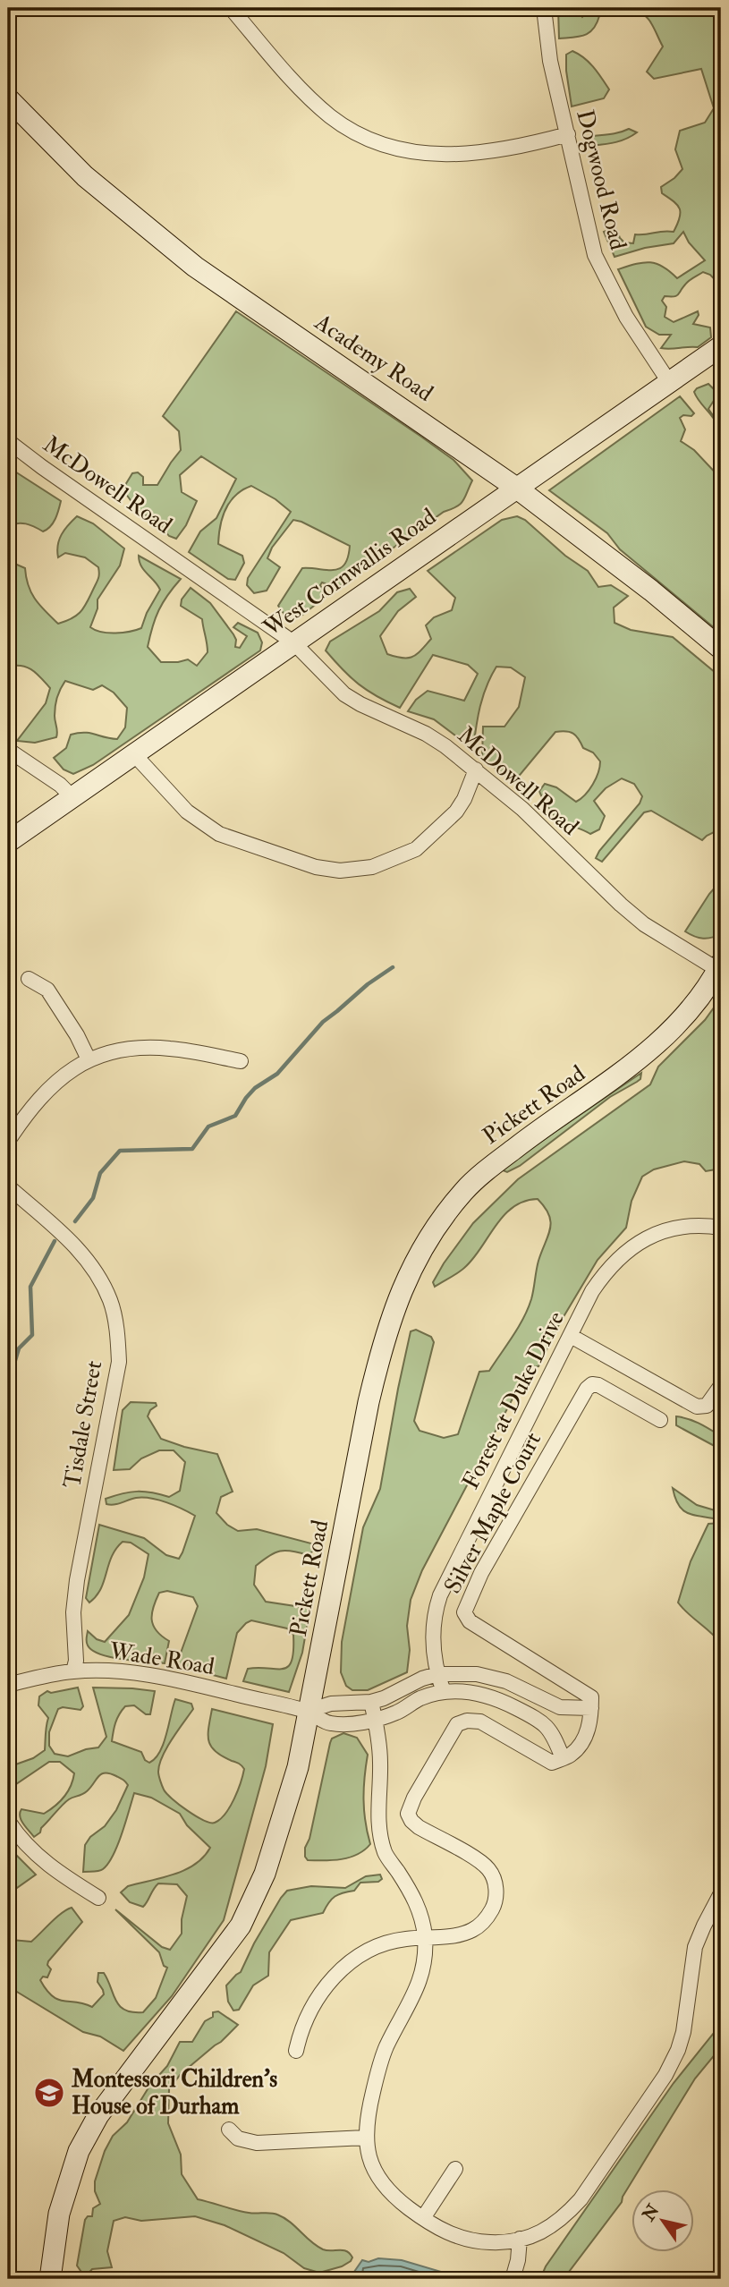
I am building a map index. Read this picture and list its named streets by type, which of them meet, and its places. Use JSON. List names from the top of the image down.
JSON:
{
  "streets": {
    "street": [
      "Dogwood Road",
      "Academy Road",
      "McDowell Road",
      "West Cornwallis Road",
      "Pickett Road",
      "Forest at Duke Drive",
      "Tisdale Street",
      "Silver Maple Court",
      "Wade Road"
    ]
  },
  "crossings": [
    ["Dogwood Road", "West Cornwallis Road"],
    ["Academy Road", "West Cornwallis Road"],
    ["McDowell Road", "West Cornwallis Road"],
    ["McDowell Road", "Pickett Road"],
    ["Pickett Road", "Wade Road"],
    ["Tisdale Street", "Wade Road"]
  ],
  "places": {
    "school or university": ["Montessori Children's House of Durham"]
  },
  "north": "top left"
}
